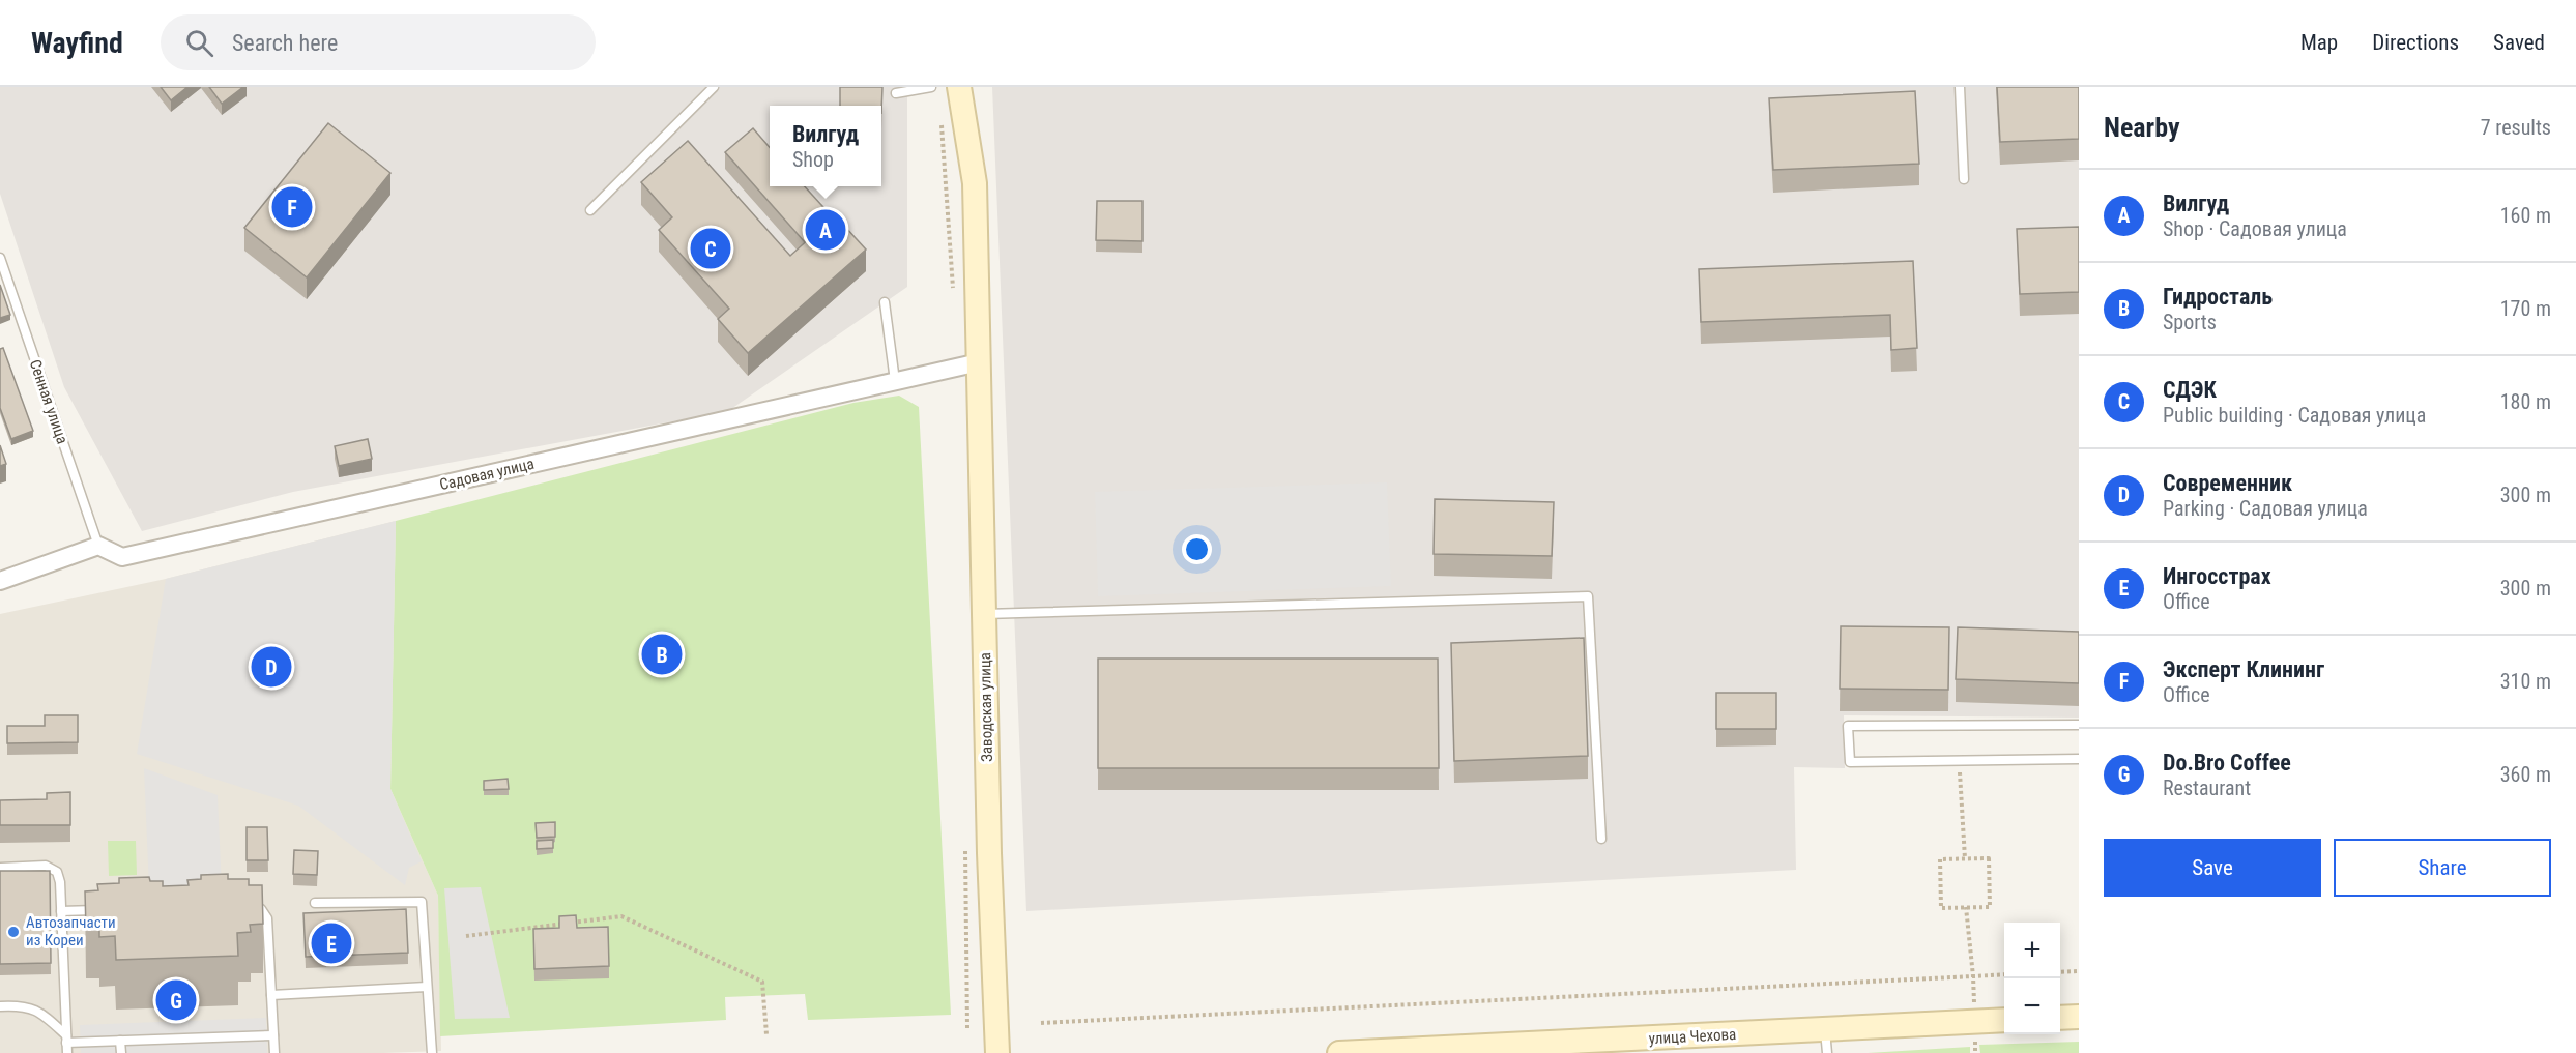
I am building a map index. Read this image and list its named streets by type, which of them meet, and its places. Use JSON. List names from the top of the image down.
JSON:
{
  "streets": {
    "main road": ["Заводская улица", "улица Чехова"],
    "street": ["Садовая улица"],
    "lane": ["Сенная улица"]
  },
  "crossings": [
    ["Сенная улица", "Садовая улица"],
    ["Садовая улица", "Заводская улица"]
  ],
  "places": ["Автозапчасти из Кореи"],
  "page": {
    "header": "Wayfind",
    "search": "Search here",
    "nav": ["Map", "Directions", "Saved"],
    "heading": ["Nearby", "7 results"],
    "popup": ["Вилгуд", "Shop"],
    "list": [
      {
        "mark": "A",
        "name": "Вилгуд",
        "note": "Shop · Садовая улица",
        "value": "160 m"
      },
      {
        "mark": "B",
        "name": "Гидросталь",
        "note": "Sports",
        "value": "170 m"
      },
      {
        "mark": "C",
        "name": "СДЭК",
        "note": "Public building · Садовая улица",
        "value": "180 m"
      },
      {
        "mark": "D",
        "name": "Современник",
        "note": "Parking · Садовая улица",
        "value": "300 m"
      },
      {
        "mark": "E",
        "name": "Ингосстрах",
        "note": "Office",
        "value": "300 m"
      },
      {
        "mark": "F",
        "name": "Эксперт Клининг",
        "note": "Office",
        "value": "310 m"
      },
      {
        "mark": "G",
        "name": "Do.Bro Coffee",
        "note": "Restaurant",
        "value": "360 m"
      }
    ],
    "pins": [
      "F",
      "A",
      "C",
      "B",
      "D",
      "E",
      "G"
    ],
    "buttons": ["Save", "Share"],
    "map_buttons": ["+", "−"]
  }
}
